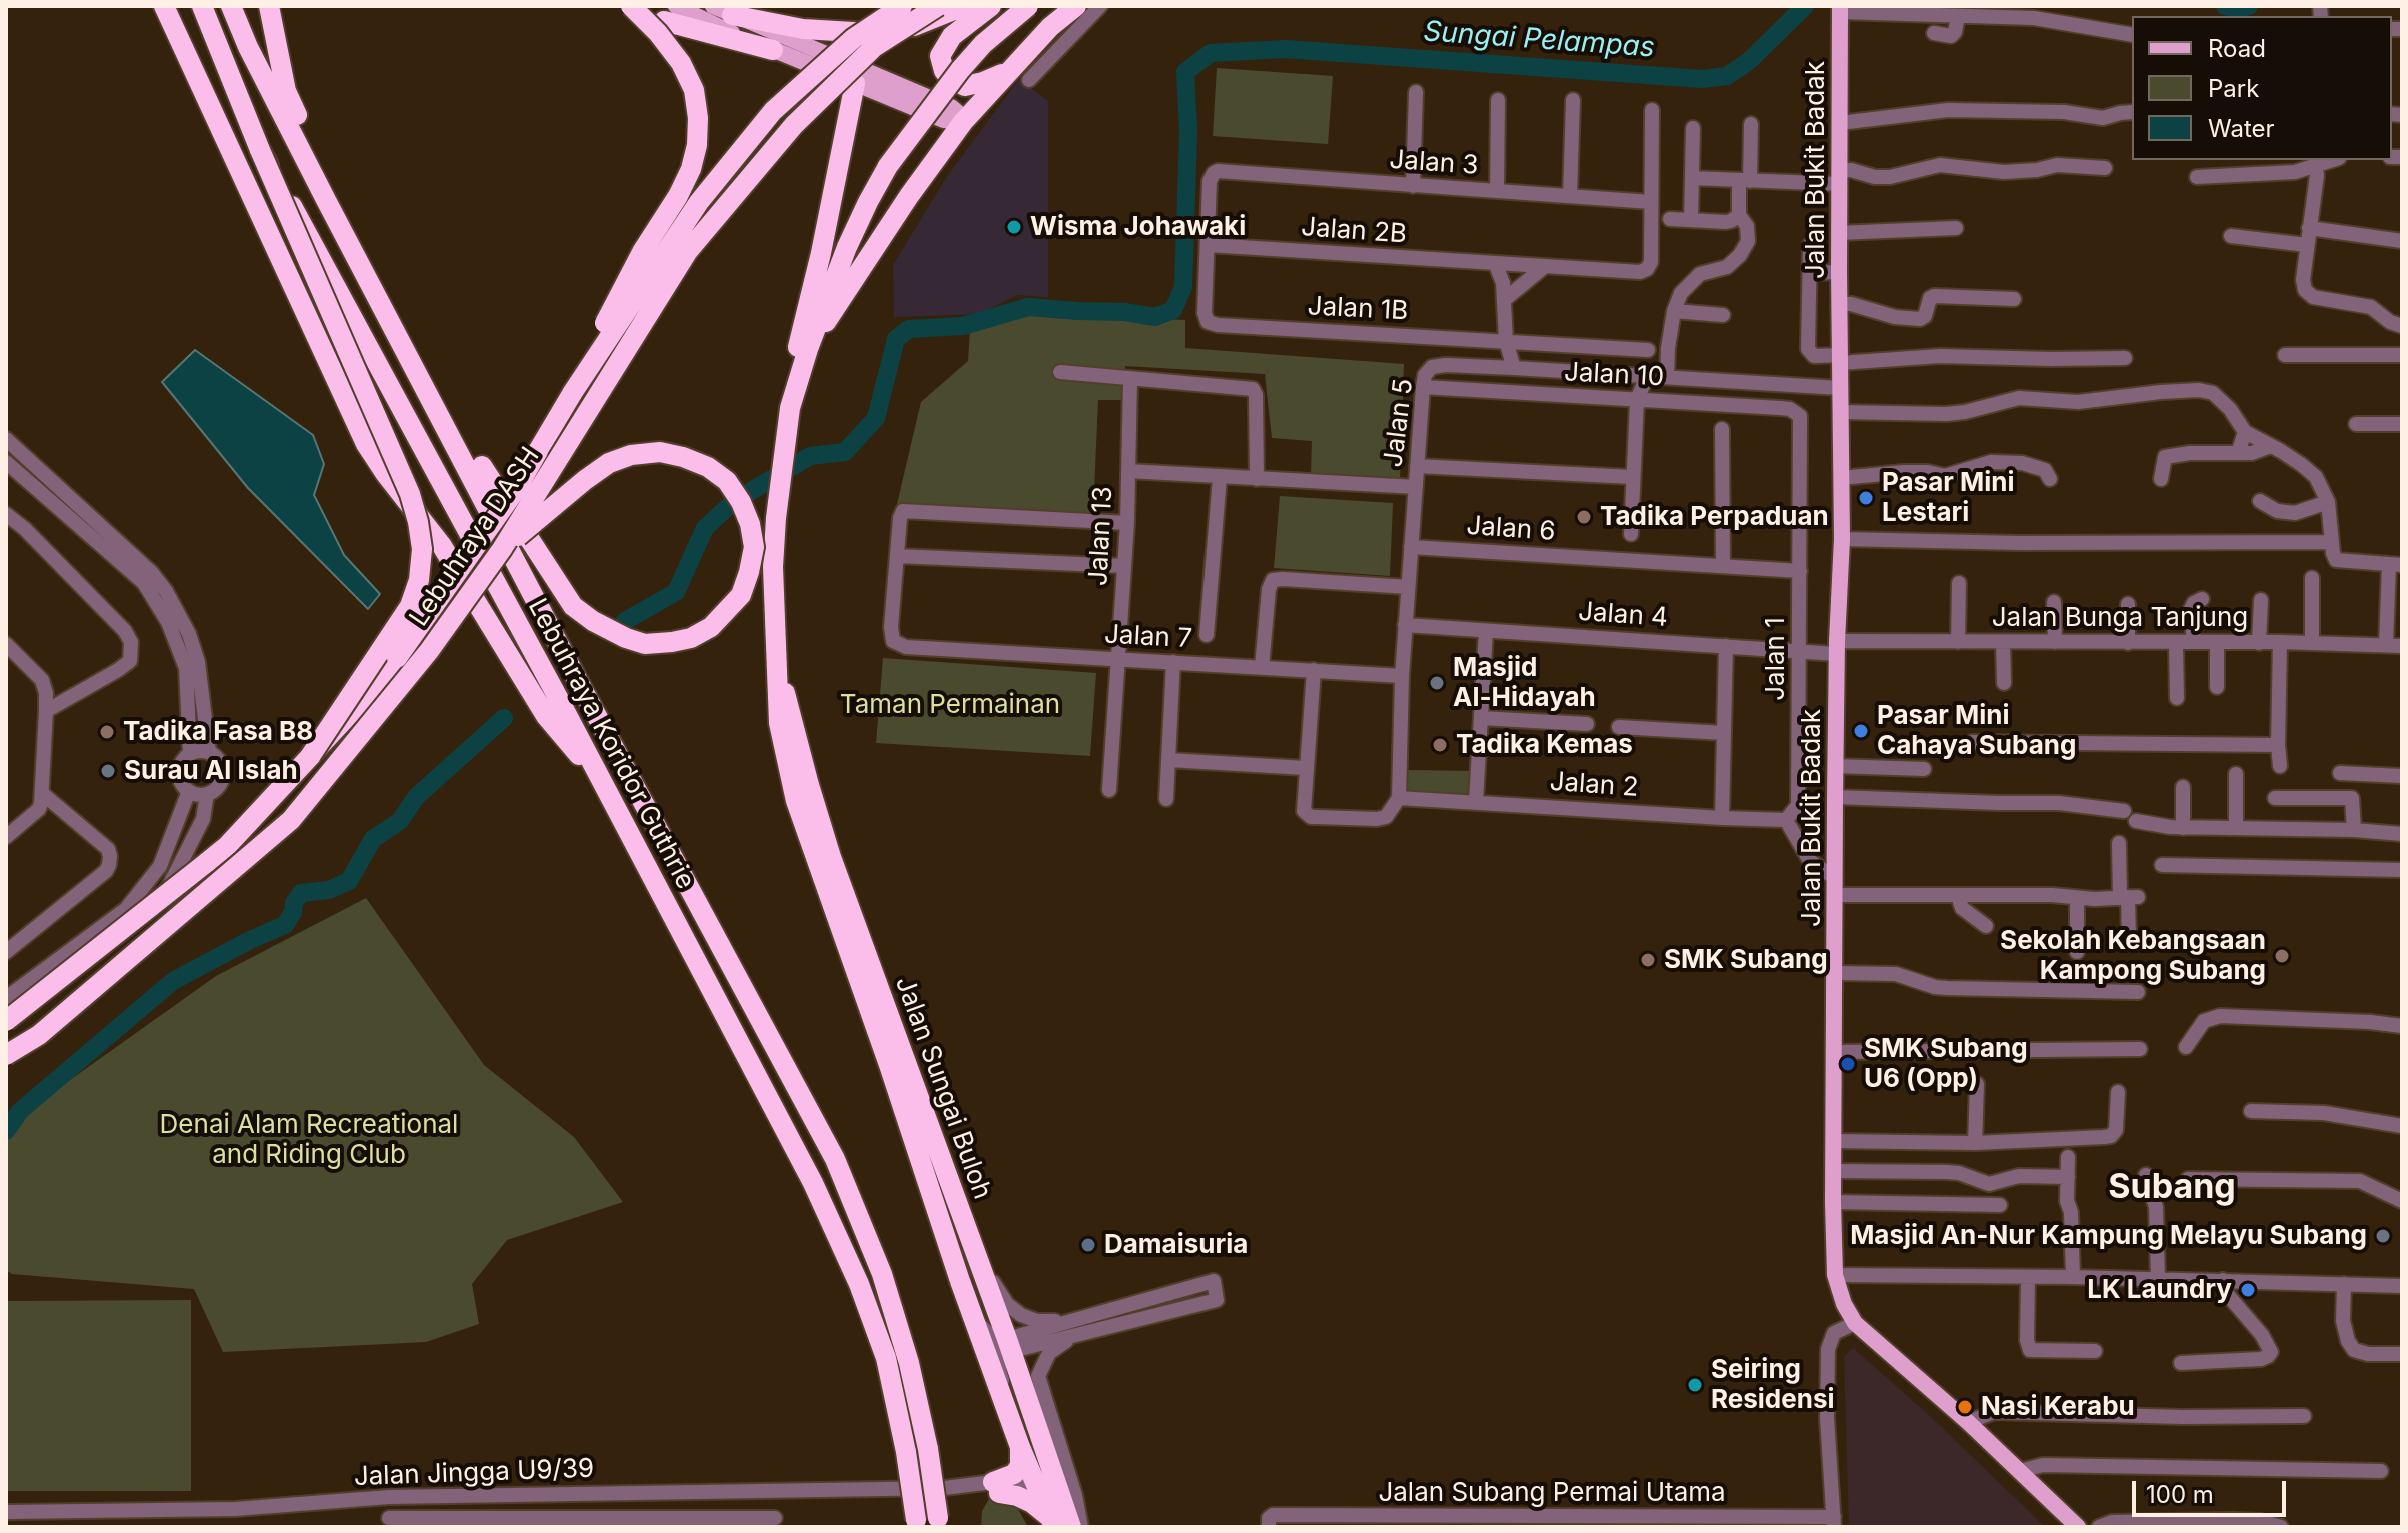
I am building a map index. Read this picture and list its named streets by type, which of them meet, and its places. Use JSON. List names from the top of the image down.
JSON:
{
  "streets": {
    "highway": ["Lebuhraya DASH", "Lebuhraya Koridor Guthrie", "Jalan Sungai Buloh"],
    "main road": ["Jalan Bukit Badak"],
    "street": [
      "Jalan 3",
      "Jalan 2B",
      "Jalan 1B",
      "Jalan 10",
      "Jalan 5",
      "Jalan 6",
      "Jalan 13",
      "Jalan 4",
      "Jalan Bunga Tanjung",
      "Jalan 7",
      "Jalan 1",
      "Jalan 2",
      "Jalan Jingga U9/39",
      "Jalan Subang Permai Utama"
    ]
  },
  "crossings": [
    ["Jalan 3", "Jalan 2B"],
    ["Jalan 3", "Jalan 1B"],
    ["Jalan Bukit Badak", "Jalan 5"],
    ["Jalan Bukit Badak", "Jalan 4"],
    ["Jalan Bukit Badak", "Jalan Bunga Tanjung"],
    ["Jalan 2B", "Jalan 1B"],
    ["Jalan 10", "Jalan 5"],
    ["Jalan 10", "Jalan 1"],
    ["Jalan 5", "Jalan 6"],
    ["Jalan 5", "Jalan 4"],
    ["Jalan 5", "Jalan 7"],
    ["Jalan 5", "Jalan 2"],
    ["Jalan 6", "Jalan 1"],
    ["Jalan 13", "Jalan 7"],
    ["Jalan 4", "Jalan Bunga Tanjung"],
    ["Jalan 4", "Jalan 1"],
    ["Jalan 1", "Jalan 2"],
    ["Jalan Sungai Buloh", "Jalan Jingga U9/39"]
  ],
  "districts": ["Subang"],
  "water": ["Sungai Pelampas"],
  "parks": ["Taman Permainan", "Denai Alam Recreational and Riding Club"],
  "places": [
    "Wisma Johawaki",
    "Pasar Mini Lestari",
    "Tadika Perpaduan",
    "Masjid Al-Hidayah",
    "Pasar Mini Cahaya Subang",
    "Tadika Fasa B8",
    "Tadika Kemas",
    "Surau Al Islah",
    "Sekolah Kebangsaan Kampong Subang",
    "SMK Subang",
    "SMK Subang U6 (Opp)",
    "Masjid An-Nur Kampung Melayu Subang",
    "Damaisuria",
    "LK Laundry",
    "Seiring Residensi",
    "Nasi Kerabu"
  ],
  "legend": ["Road", "Park", "Water"],
  "scale_bar": "100 m"
}
